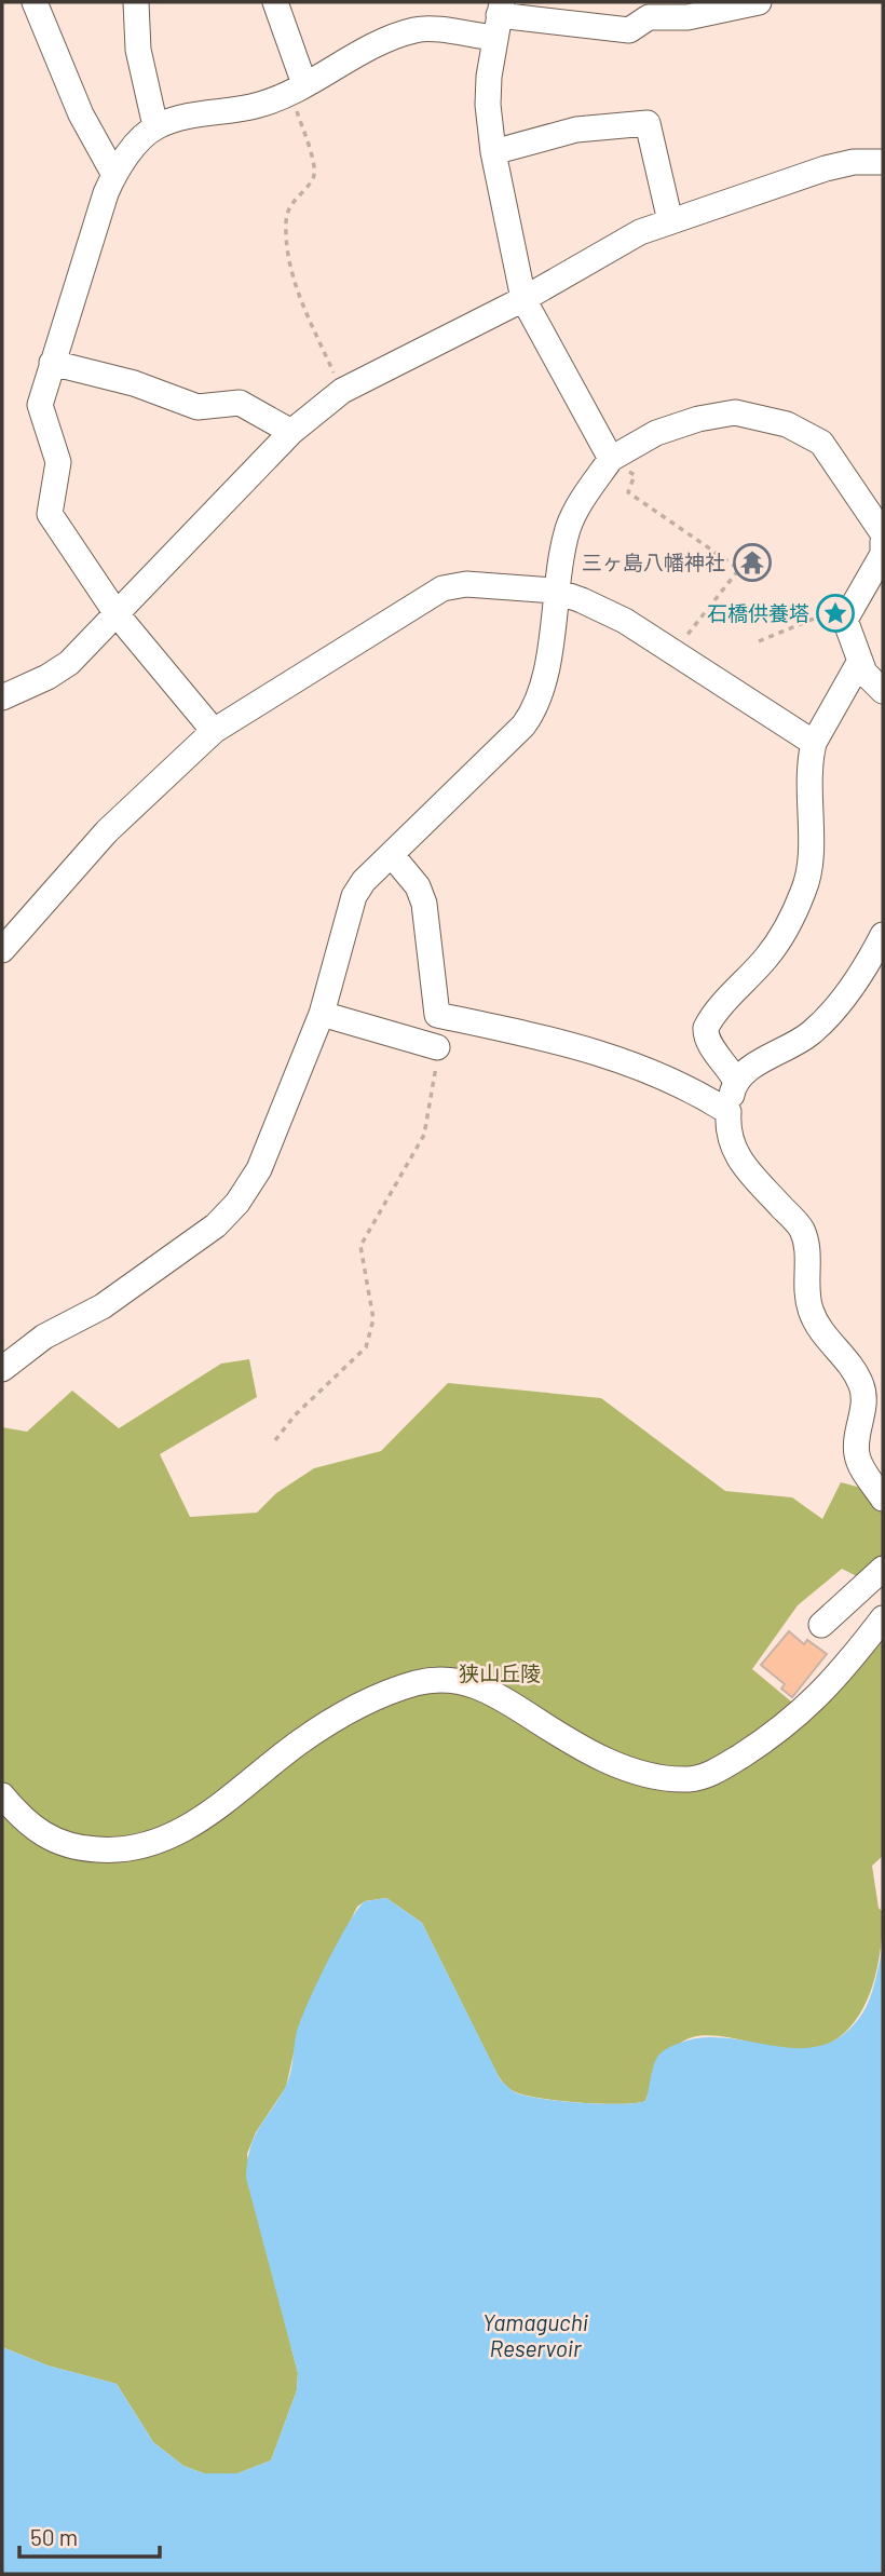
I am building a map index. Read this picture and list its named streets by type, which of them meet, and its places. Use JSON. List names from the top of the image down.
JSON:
{
  "water": ["Yamaguchi Reservoir"],
  "parks": ["狭山丘陵"],
  "places": {
    "temple": ["三ヶ島八幡神社"],
    "place": ["石橋供養塔"]
  },
  "scale_bar": "50 m"
}
